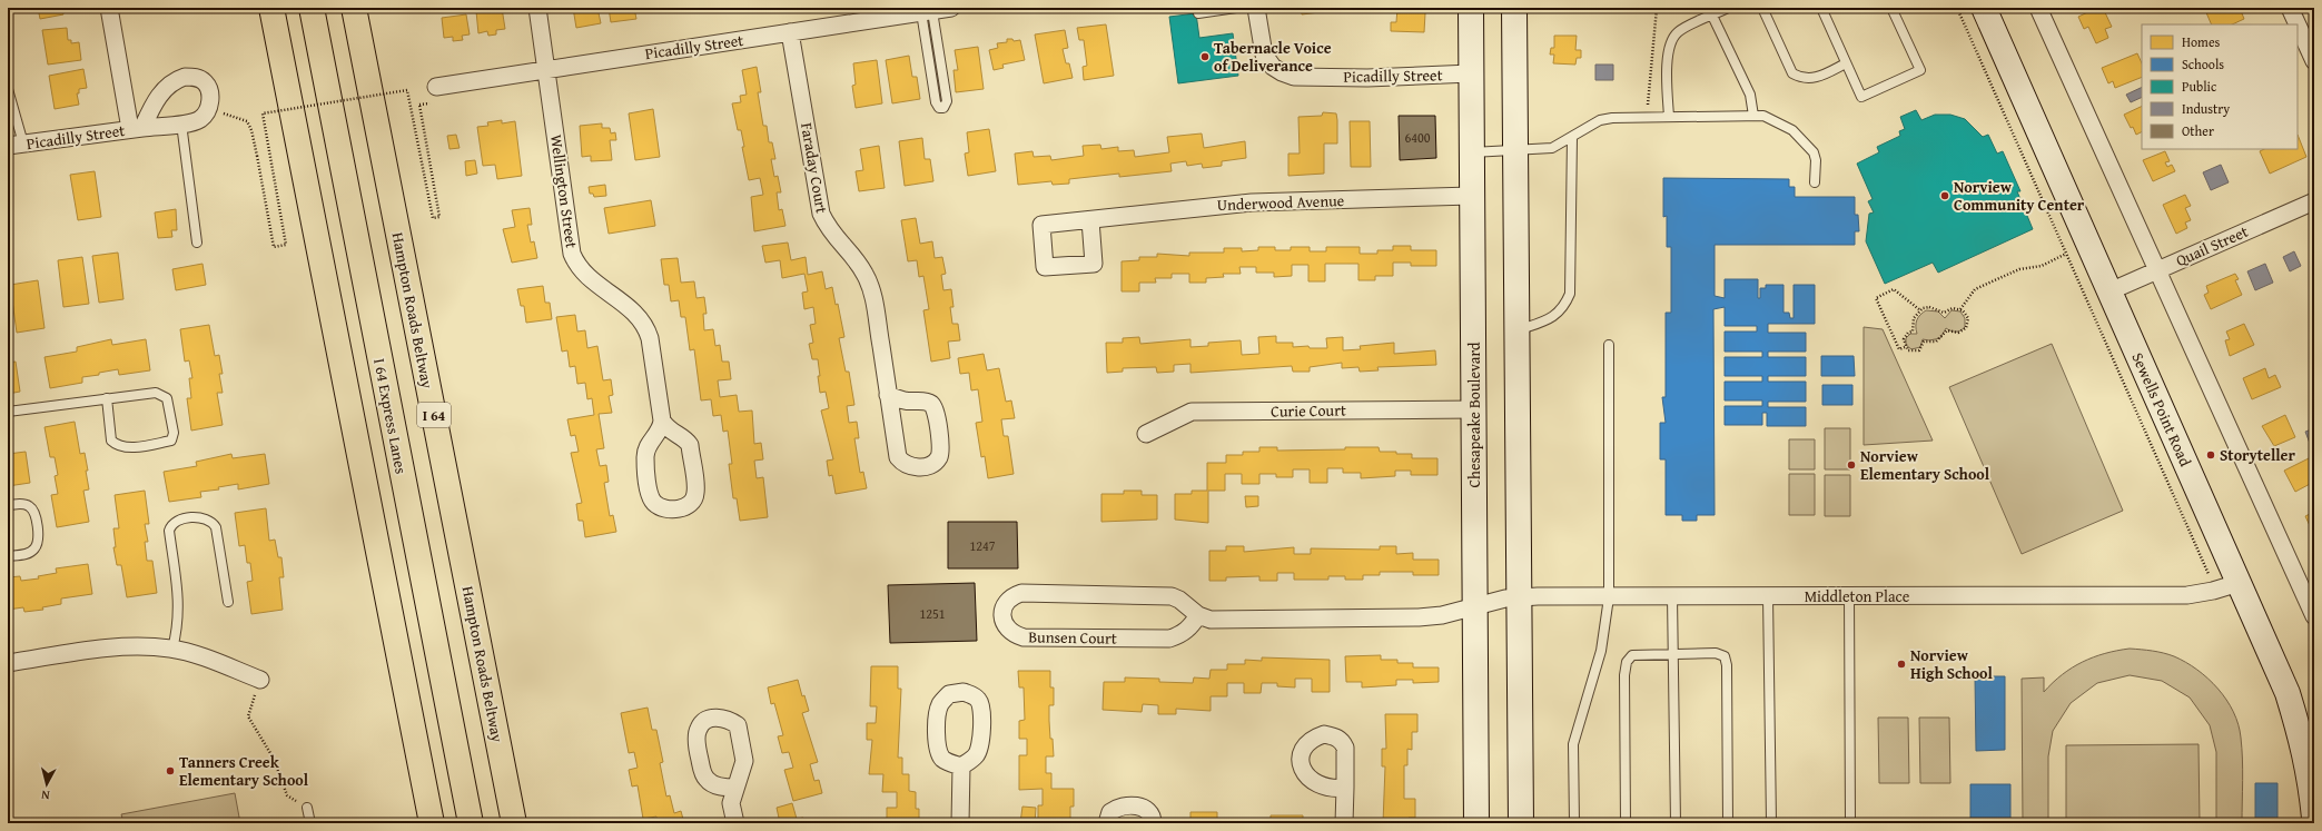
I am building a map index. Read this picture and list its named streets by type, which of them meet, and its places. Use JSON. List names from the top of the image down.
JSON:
{
  "streets": {
    "highway": ["Hampton Roads Beltway", "I 64", "I 64 Express Lanes"],
    "main road": ["Sewells Point Road", "Chesapeake Boulevard"],
    "street": [
      "Picadilly Street",
      "Faraday Court",
      "Wellington Street",
      "Underwood Avenue",
      "Quail Street",
      "Curie Court",
      "Middleton Place",
      "Bunsen Court"
    ]
  },
  "crossings": [
    ["Picadilly Street", "Faraday Court"],
    ["Picadilly Street", "Wellington Street"],
    ["Picadilly Street", "Chesapeake Boulevard"],
    ["Underwood Avenue", "Chesapeake Boulevard"],
    ["Quail Street", "Sewells Point Road"],
    ["Sewells Point Road", "Middleton Place"],
    ["Curie Court", "Chesapeake Boulevard"],
    ["Chesapeake Boulevard", "Middleton Place"]
  ],
  "places": [
    "Tabernacle Voice of Deliverance",
    "Norview Community Center",
    "Storyteller",
    "Norview Elementary School",
    "Norview High School",
    "Tanners Creek Elementary School"
  ],
  "house_numbers": ["6400", "1247", "1251"],
  "legend": [
    "Homes",
    "Schools",
    "Public",
    "Industry",
    "Other"
  ],
  "north": "bottom"
}
